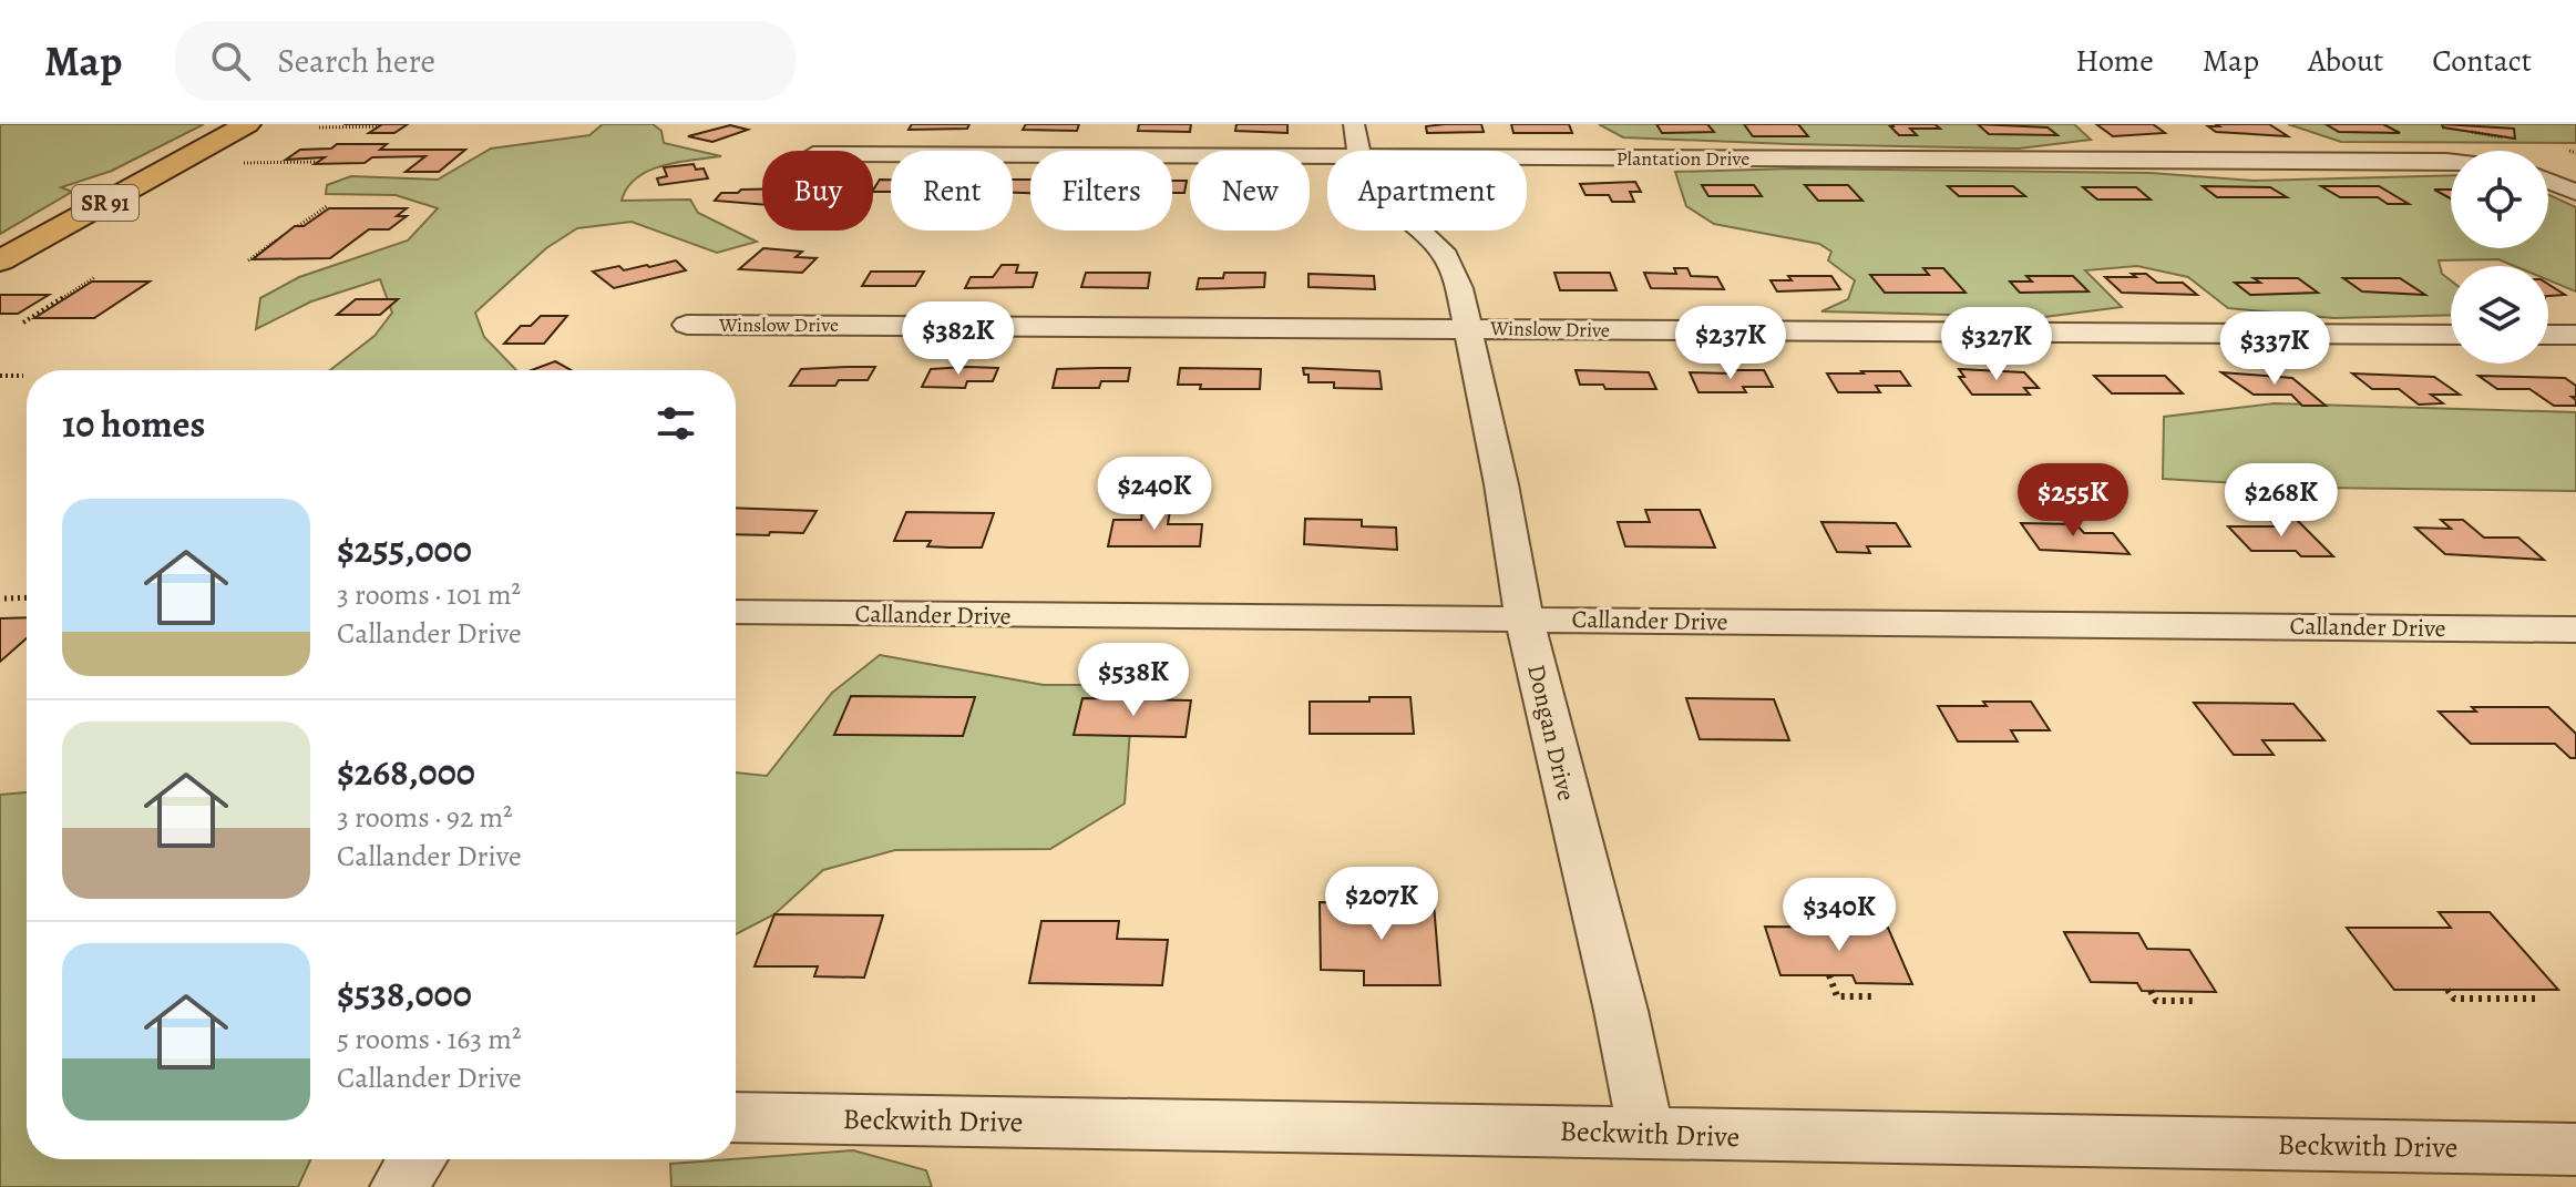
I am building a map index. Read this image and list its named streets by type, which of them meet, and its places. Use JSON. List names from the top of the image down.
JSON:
{
  "streets": {
    "main road": ["SR 91"],
    "street": [
      "Plantation Drive",
      "Winslow Drive",
      "Callander Drive",
      "Dongan Drive",
      "Beckwith Drive"
    ]
  },
  "crossings": [
    ["Winslow Drive", "Dongan Drive"],
    ["Callander Drive", "Dongan Drive"],
    ["Dongan Drive", "Beckwith Drive"]
  ],
  "page": {
    "header": "Map",
    "search": "Search here",
    "nav": [
      "Home",
      "Map",
      "About",
      "Contact"
    ],
    "chip": [
      "Buy",
      "Rent",
      "Filters",
      "New",
      "Apartment"
    ],
    "price": [
      "$382K",
      "$237K",
      "$327K",
      "$337K",
      "$240K",
      "$255K",
      "$268K",
      "$538K",
      "$207K",
      "$340K"
    ],
    "heading": "10 homes",
    "list": [
      {
        "name": "$255,000",
        "note": "3 rooms · 101 m² · Callander Drive"
      },
      {
        "name": "$268,000",
        "note": "3 rooms · 92 m² · Callander Drive"
      },
      {
        "name": "$538,000",
        "note": "5 rooms · 163 m² · Callander Drive"
      }
    ]
  }
}
